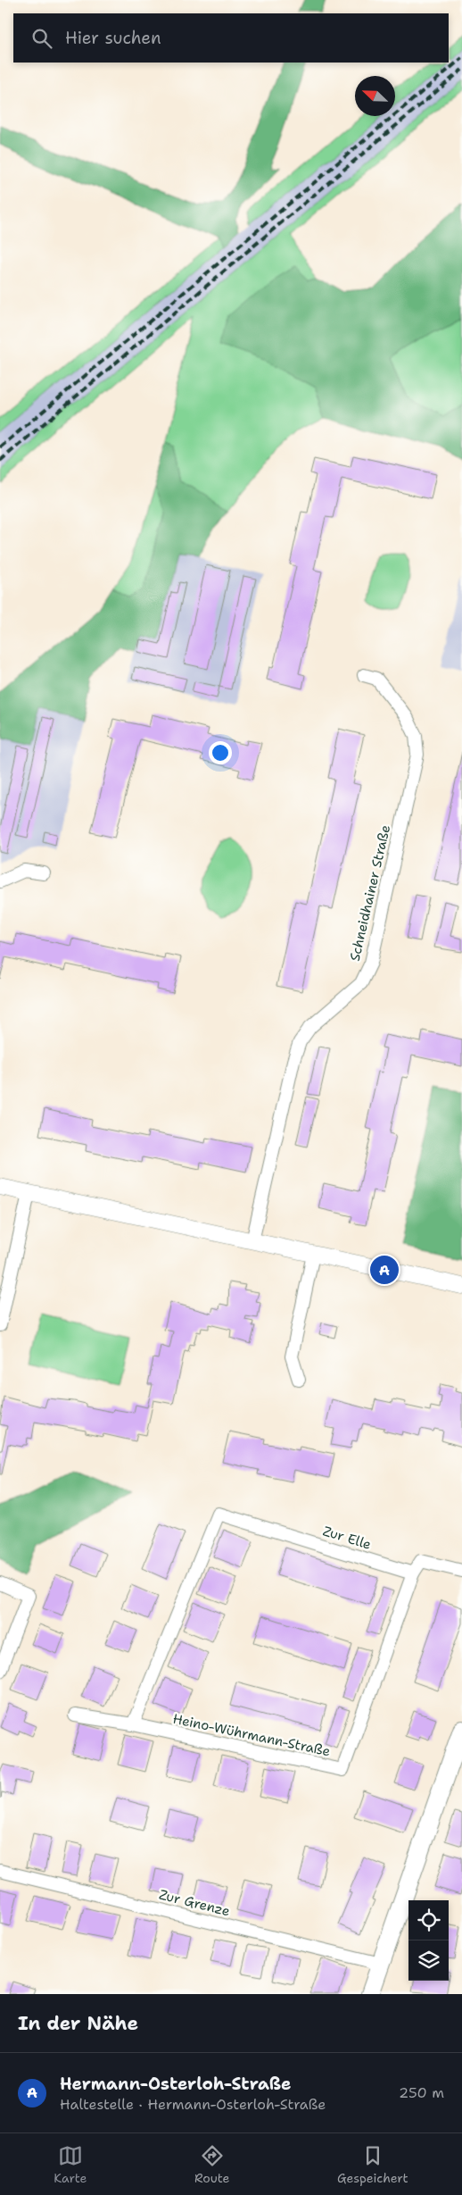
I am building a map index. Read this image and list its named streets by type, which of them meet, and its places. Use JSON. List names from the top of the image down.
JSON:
{
  "streets": {
    "street": [
      "Schneidhainer Straße",
      "Zur Elle",
      "Heino-Wührmann-Straße",
      "Zur Grenze"
    ]
  },
  "crossings": [
    ["Zur Elle", "Heino-Wührmann-Straße"]
  ],
  "north": "top left",
  "page": {
    "search": "Hier suchen",
    "pins": "A",
    "heading": "In der Nähe",
    "list": [
      {
        "mark": "A",
        "name": "Hermann-Osterloh-Straße",
        "note": "Haltestelle · Hermann-Osterloh-Straße",
        "value": "250 m"
      }
    ],
    "nav": ["Karte", "Route", "Gespeichert"]
  }
}
